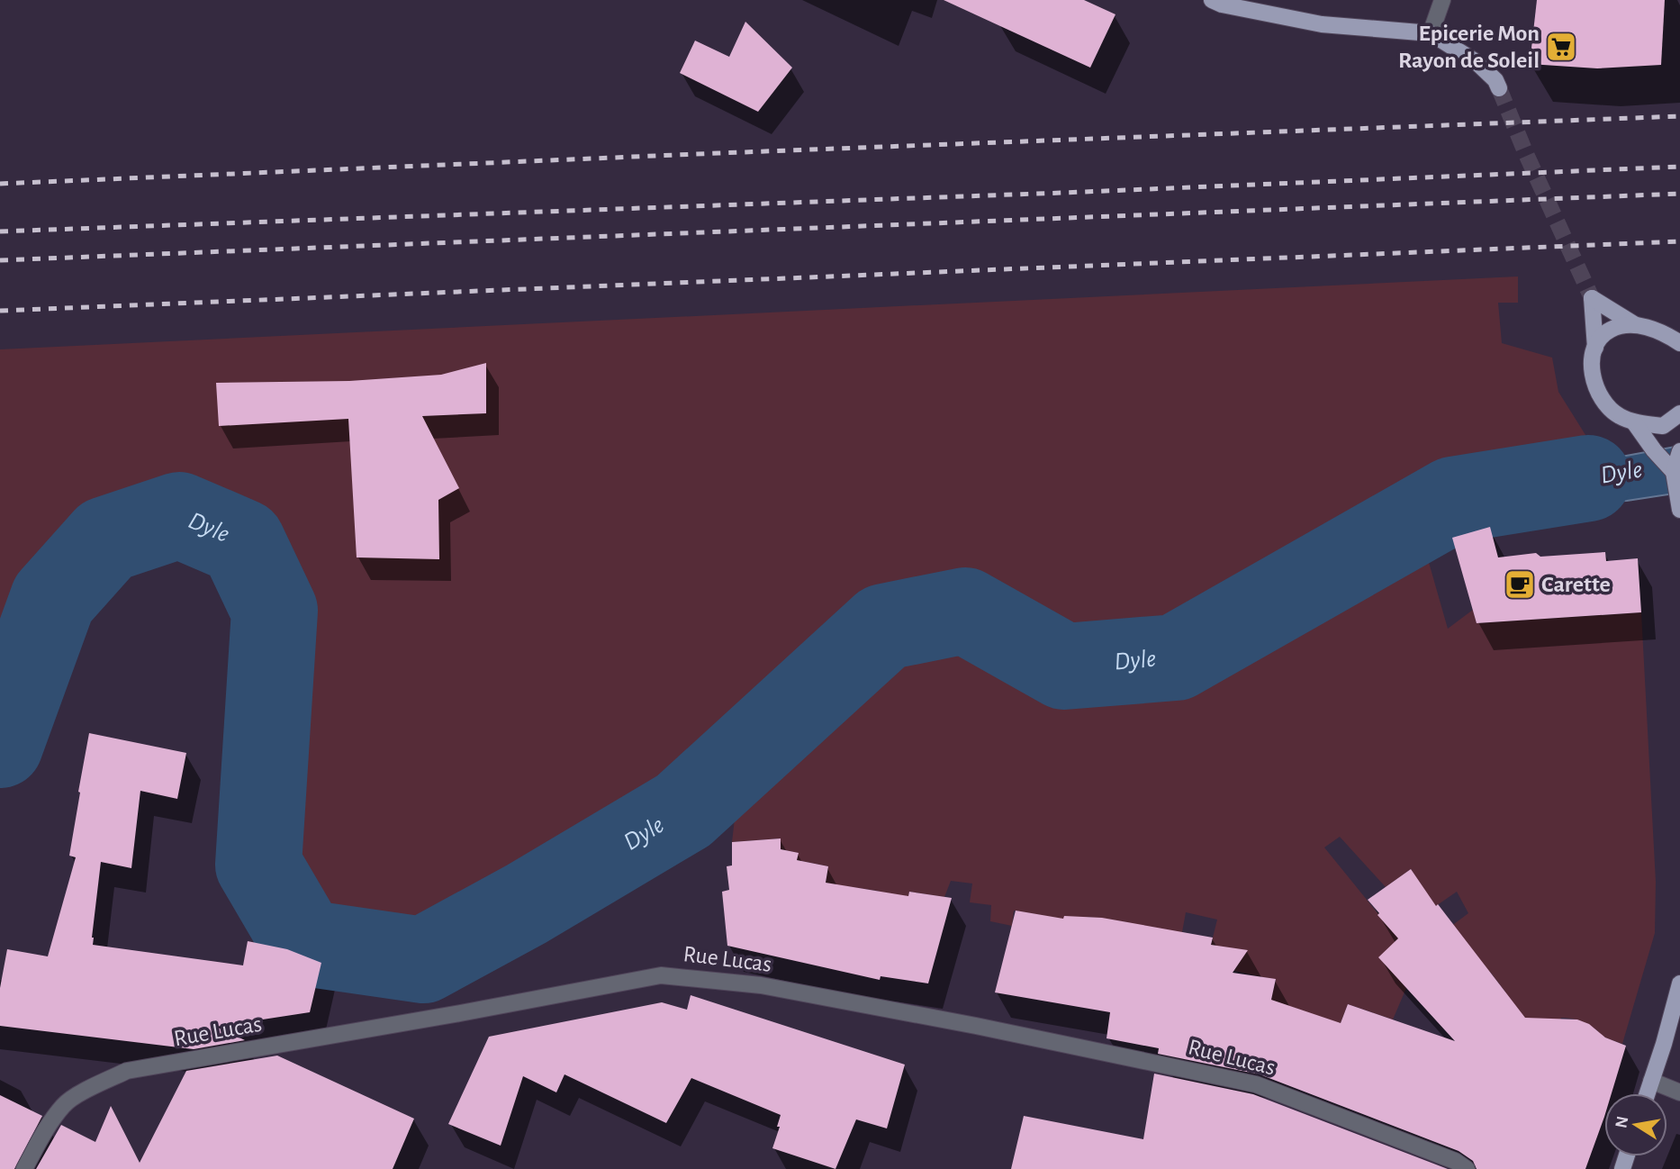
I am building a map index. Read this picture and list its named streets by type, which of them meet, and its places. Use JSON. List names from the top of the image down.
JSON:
{
  "streets": {
    "street": ["Rue Lucas"]
  },
  "water": ["Dyle"],
  "places": {
    "supermarket": ["Epicerie Mon Rayon de Soleil"],
    "cafe": ["Carette"]
  },
  "north": "left"
}
